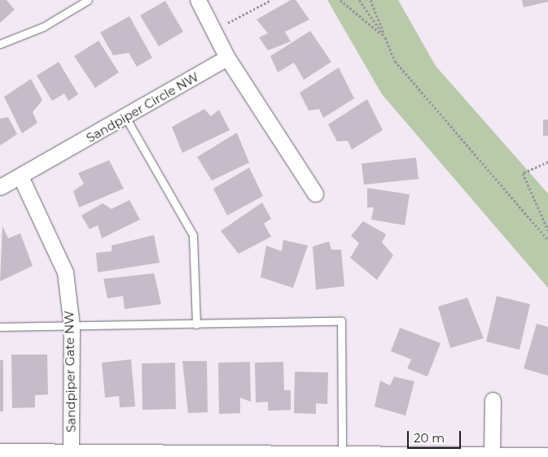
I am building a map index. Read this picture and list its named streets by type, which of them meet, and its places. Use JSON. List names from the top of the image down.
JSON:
{
  "streets": {
    "street": ["Sandpiper Circle NW", "Sandpiper Gate NW"]
  },
  "crossings": [
    ["Sandpiper Circle NW", "Sandpiper Gate NW"]
  ],
  "scale_bar": "20 m"
}
